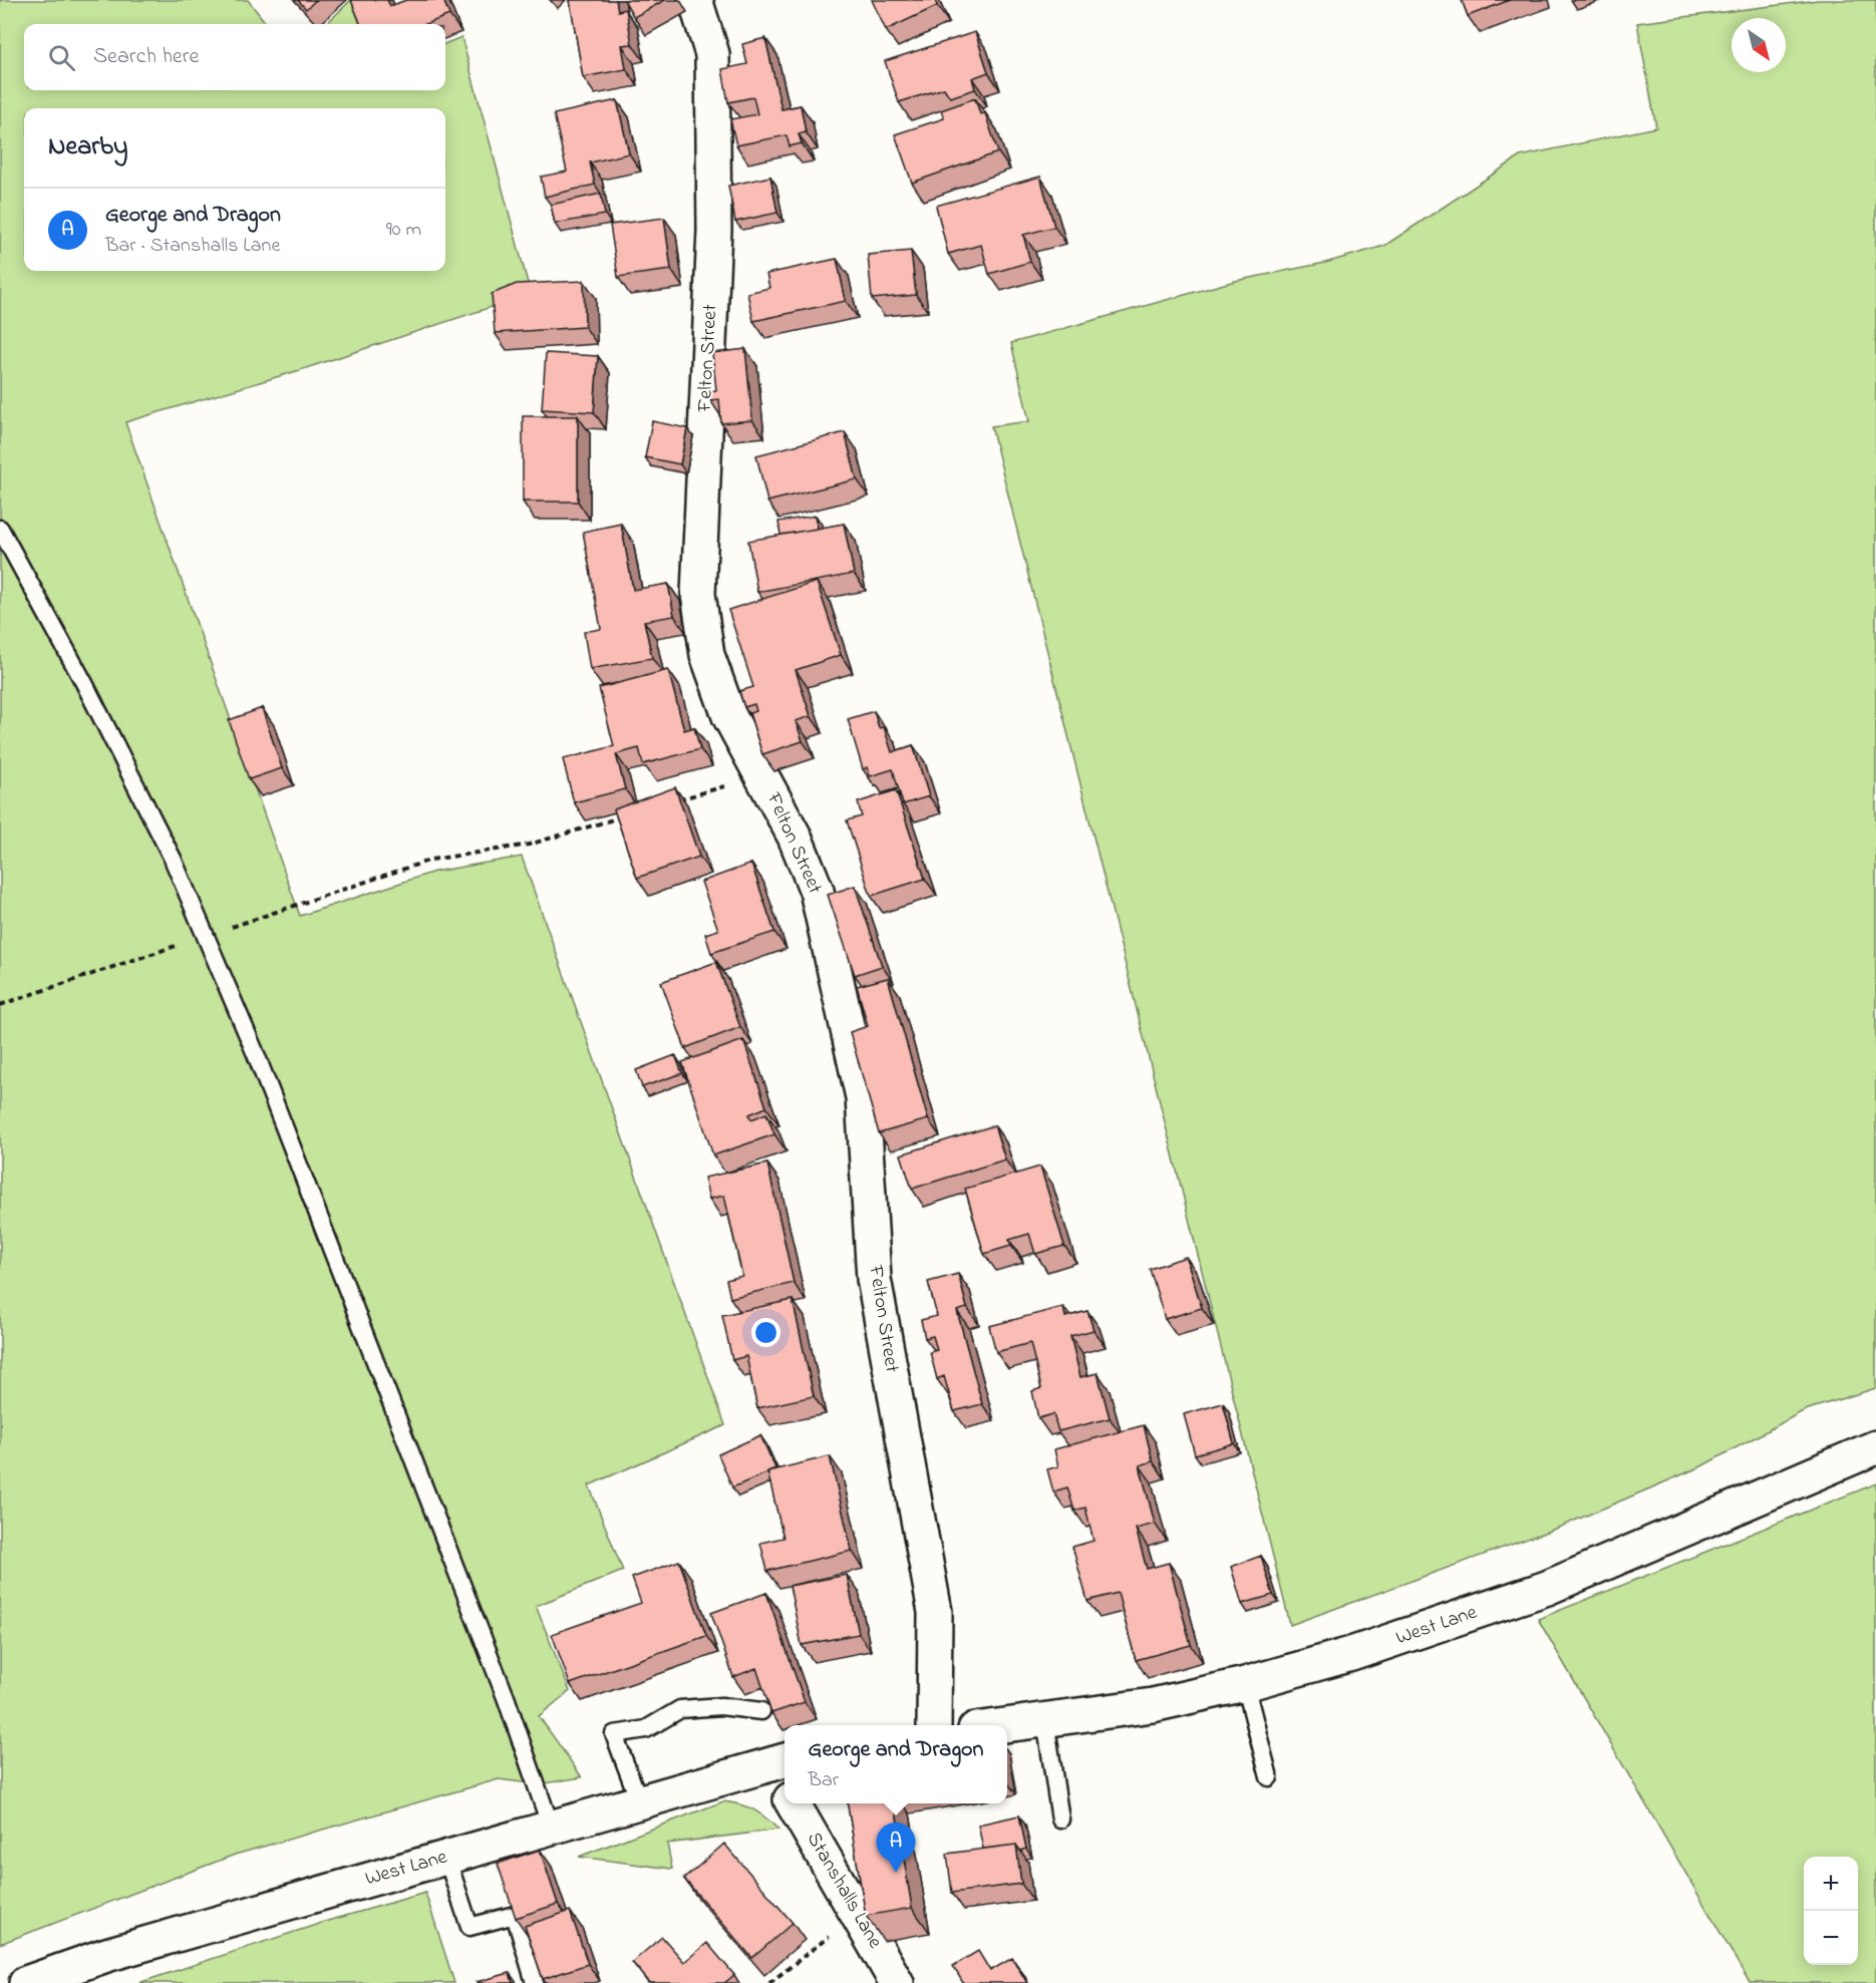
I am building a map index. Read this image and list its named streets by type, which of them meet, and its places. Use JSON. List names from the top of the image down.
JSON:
{
  "streets": {
    "street": ["Felton Street", "West Lane", "Stanshalls Lane"]
  },
  "crossings": [
    ["West Lane", "Stanshalls Lane"]
  ],
  "north": "bottom right",
  "page": {
    "search": "Search here",
    "heading": "Nearby",
    "list": [
      {
        "mark": "A",
        "name": "George and Dragon",
        "note": "Bar · Stanshalls Lane",
        "value": "90 m"
      }
    ],
    "popup": ["George and Dragon", "Bar"],
    "pins": "A",
    "map_buttons": ["+", "−"]
  }
}
